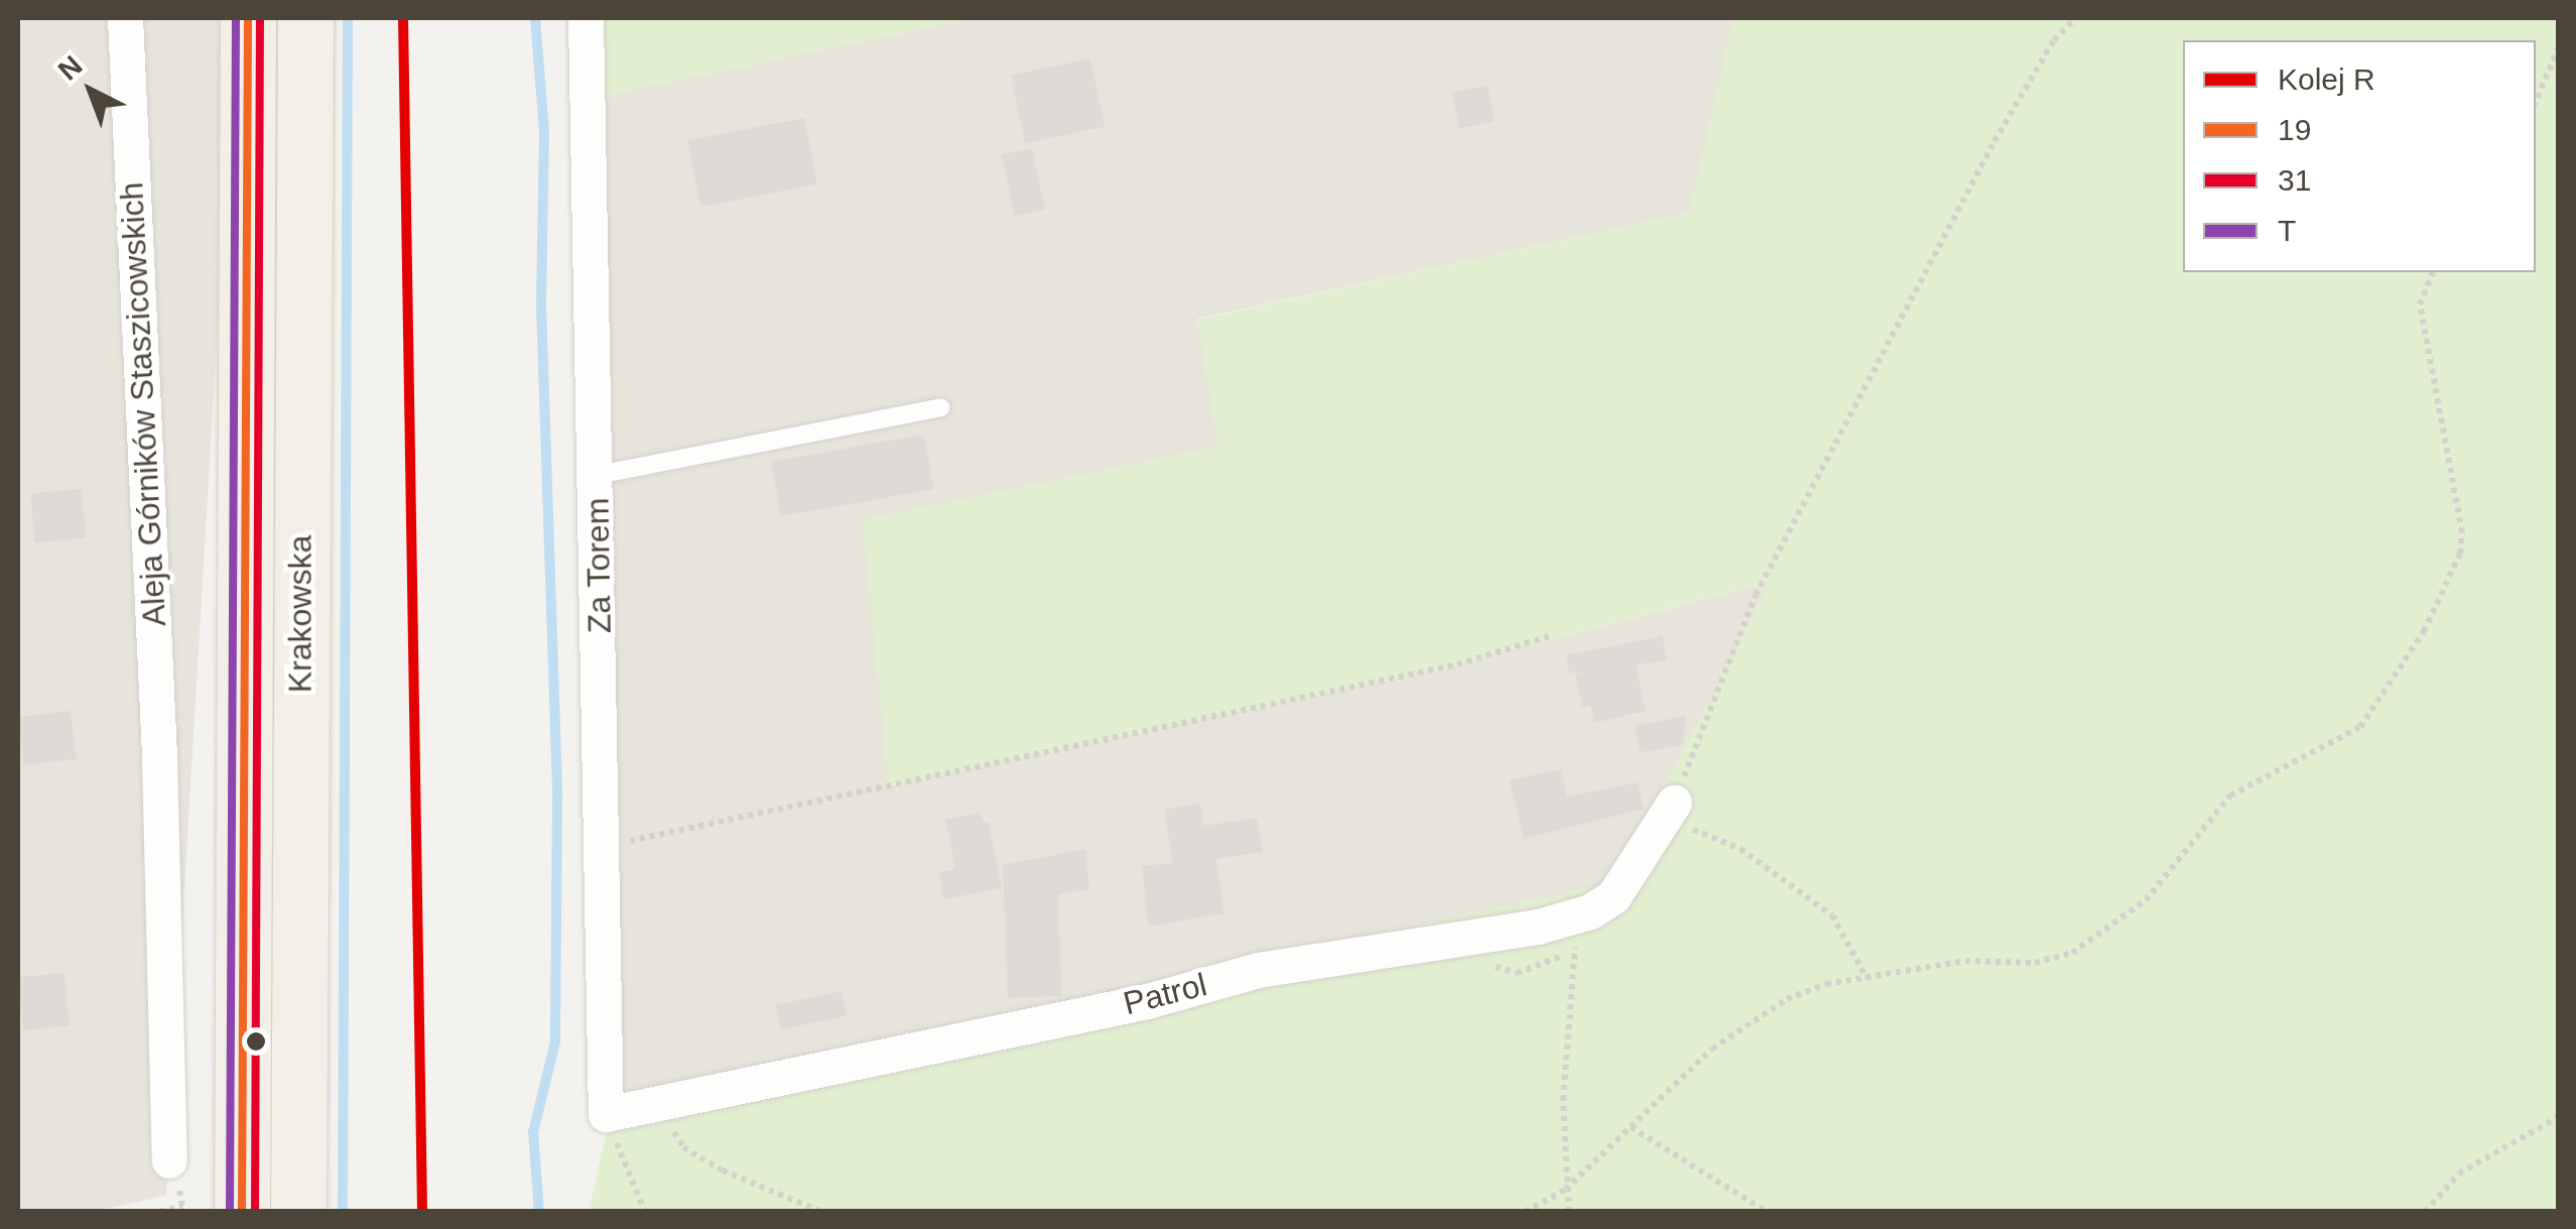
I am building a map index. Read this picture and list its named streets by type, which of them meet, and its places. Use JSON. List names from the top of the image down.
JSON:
{
  "streets": {
    "main road": ["Krakowska"],
    "street": ["Aleja Górników Staszicowskich", "Za Torem", "Patrol"]
  },
  "crossings": [
    ["Za Torem", "Patrol"]
  ],
  "lines": [
    "rail line R",
    "transit line 19",
    "transit line 31",
    "transit line T"
  ],
  "legend": [
    "Kolej R",
    "19",
    "31",
    "T"
  ],
  "north": "top left"
}
